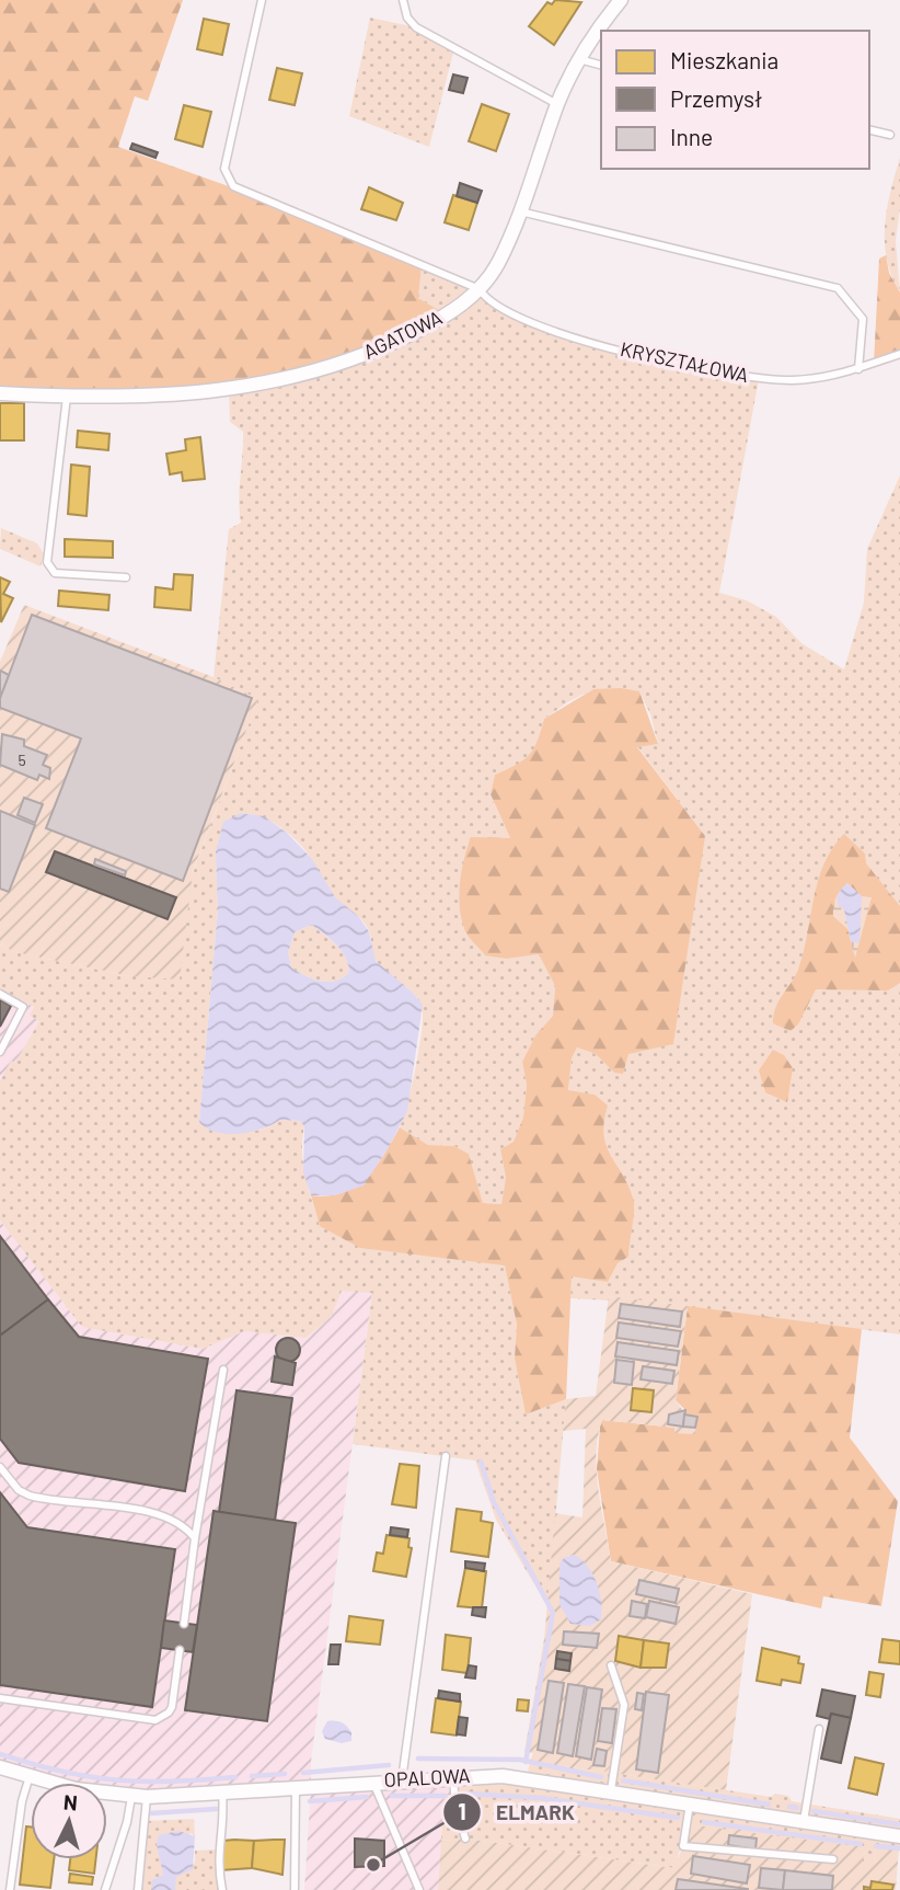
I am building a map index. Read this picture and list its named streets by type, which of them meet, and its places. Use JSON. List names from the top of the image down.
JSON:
{
  "streets": {
    "street": ["AGATOWA", "OPALOWA"],
    "lane": ["KRYSZTAŁOWA"]
  },
  "crossings": [
    ["AGATOWA", "KRYSZTAŁOWA"]
  ],
  "places": ["ELMARK"],
  "house_numbers": ["5"],
  "legend": ["Mieszkania", "Przemysł", "Inne"],
  "north": "top"
}
